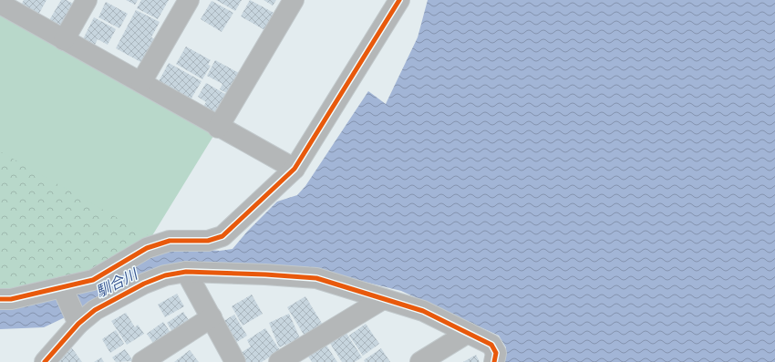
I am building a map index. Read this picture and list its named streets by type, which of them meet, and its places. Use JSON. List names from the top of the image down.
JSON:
{
  "water": ["馴合川"]
}
